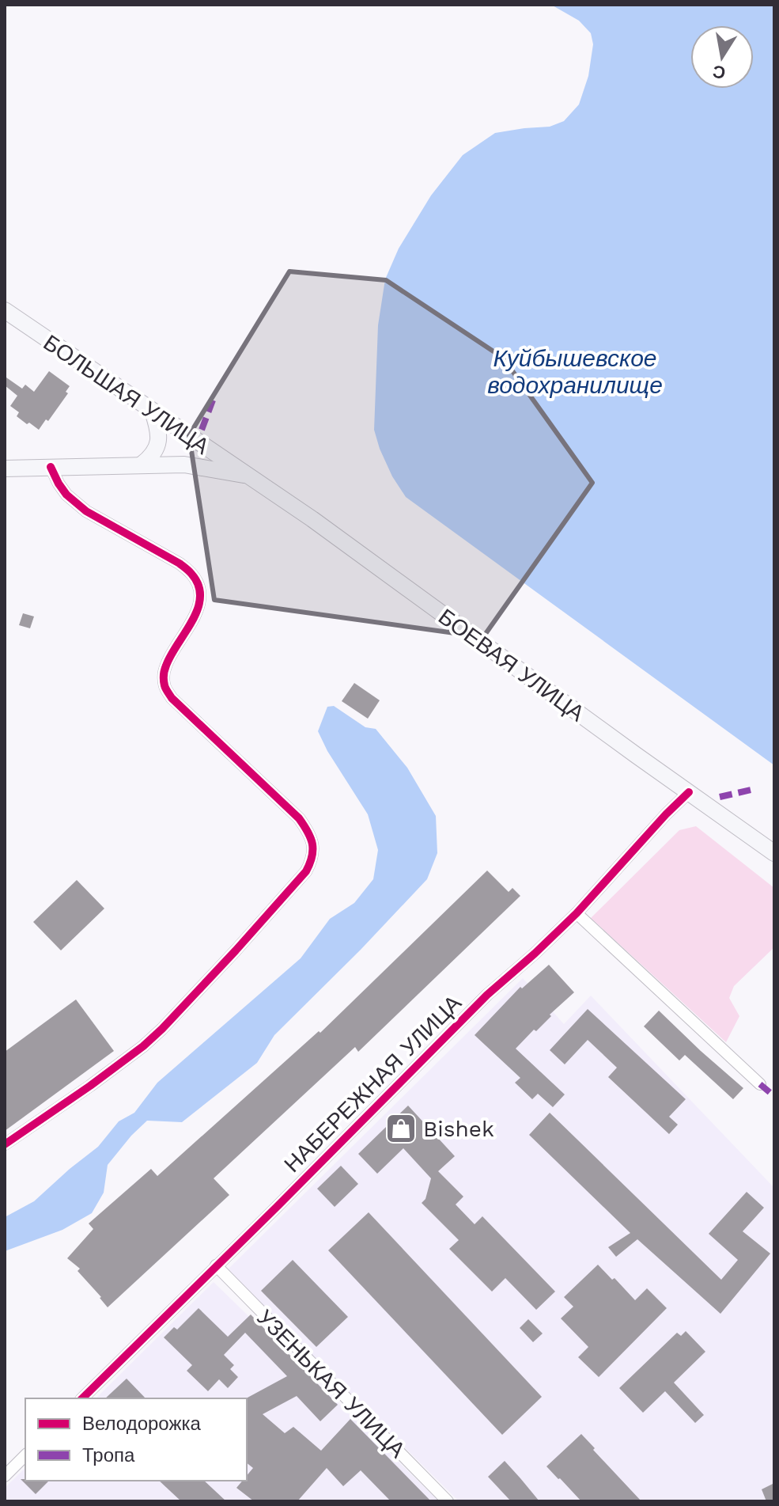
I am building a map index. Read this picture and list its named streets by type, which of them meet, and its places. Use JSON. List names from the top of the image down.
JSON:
{
  "streets": {
    "main road": ["БОЛЬШАЯ УЛИЦА", "БОЕВАЯ УЛИЦА"],
    "street": ["НАБЕРЕЖНАЯ УЛИЦА", "УЗЕНЬКАЯ УЛИЦА"]
  },
  "crossings": [
    ["БОЛЬШАЯ УЛИЦА", "БОЕВАЯ УЛИЦА"],
    ["БОЕВАЯ УЛИЦА", "НАБЕРЕЖНАЯ УЛИЦА"],
    ["НАБЕРЕЖНАЯ УЛИЦА", "УЗЕНЬКАЯ УЛИЦА"]
  ],
  "water": ["Куйбышевское водохранилище"],
  "places": {
    "shop": ["Bishek"]
  },
  "legend": ["Велодорожка", "Тропа"],
  "north": "bottom"
}
